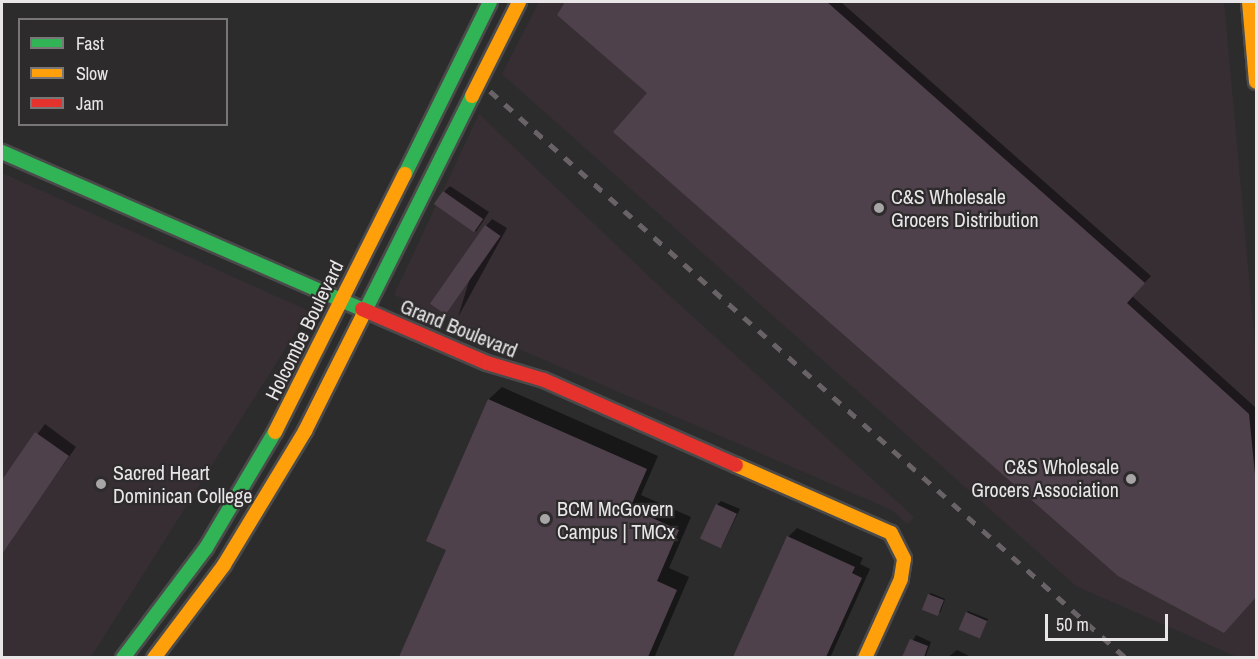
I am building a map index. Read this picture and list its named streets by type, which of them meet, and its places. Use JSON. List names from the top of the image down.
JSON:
{
  "streets": {
    "main road": ["Grand Boulevard", "Holcombe Boulevard"]
  },
  "crossings": [
    ["Grand Boulevard", "Holcombe Boulevard"]
  ],
  "places": [
    "C&S Wholesale Grocers Distribution",
    "C&S Wholesale Grocers Association",
    "Sacred Heart Dominican College",
    "BCM McGovern Campus | TMCx"
  ],
  "legend": ["Fast", "Slow", "Jam"],
  "scale_bar": "50 m"
}
